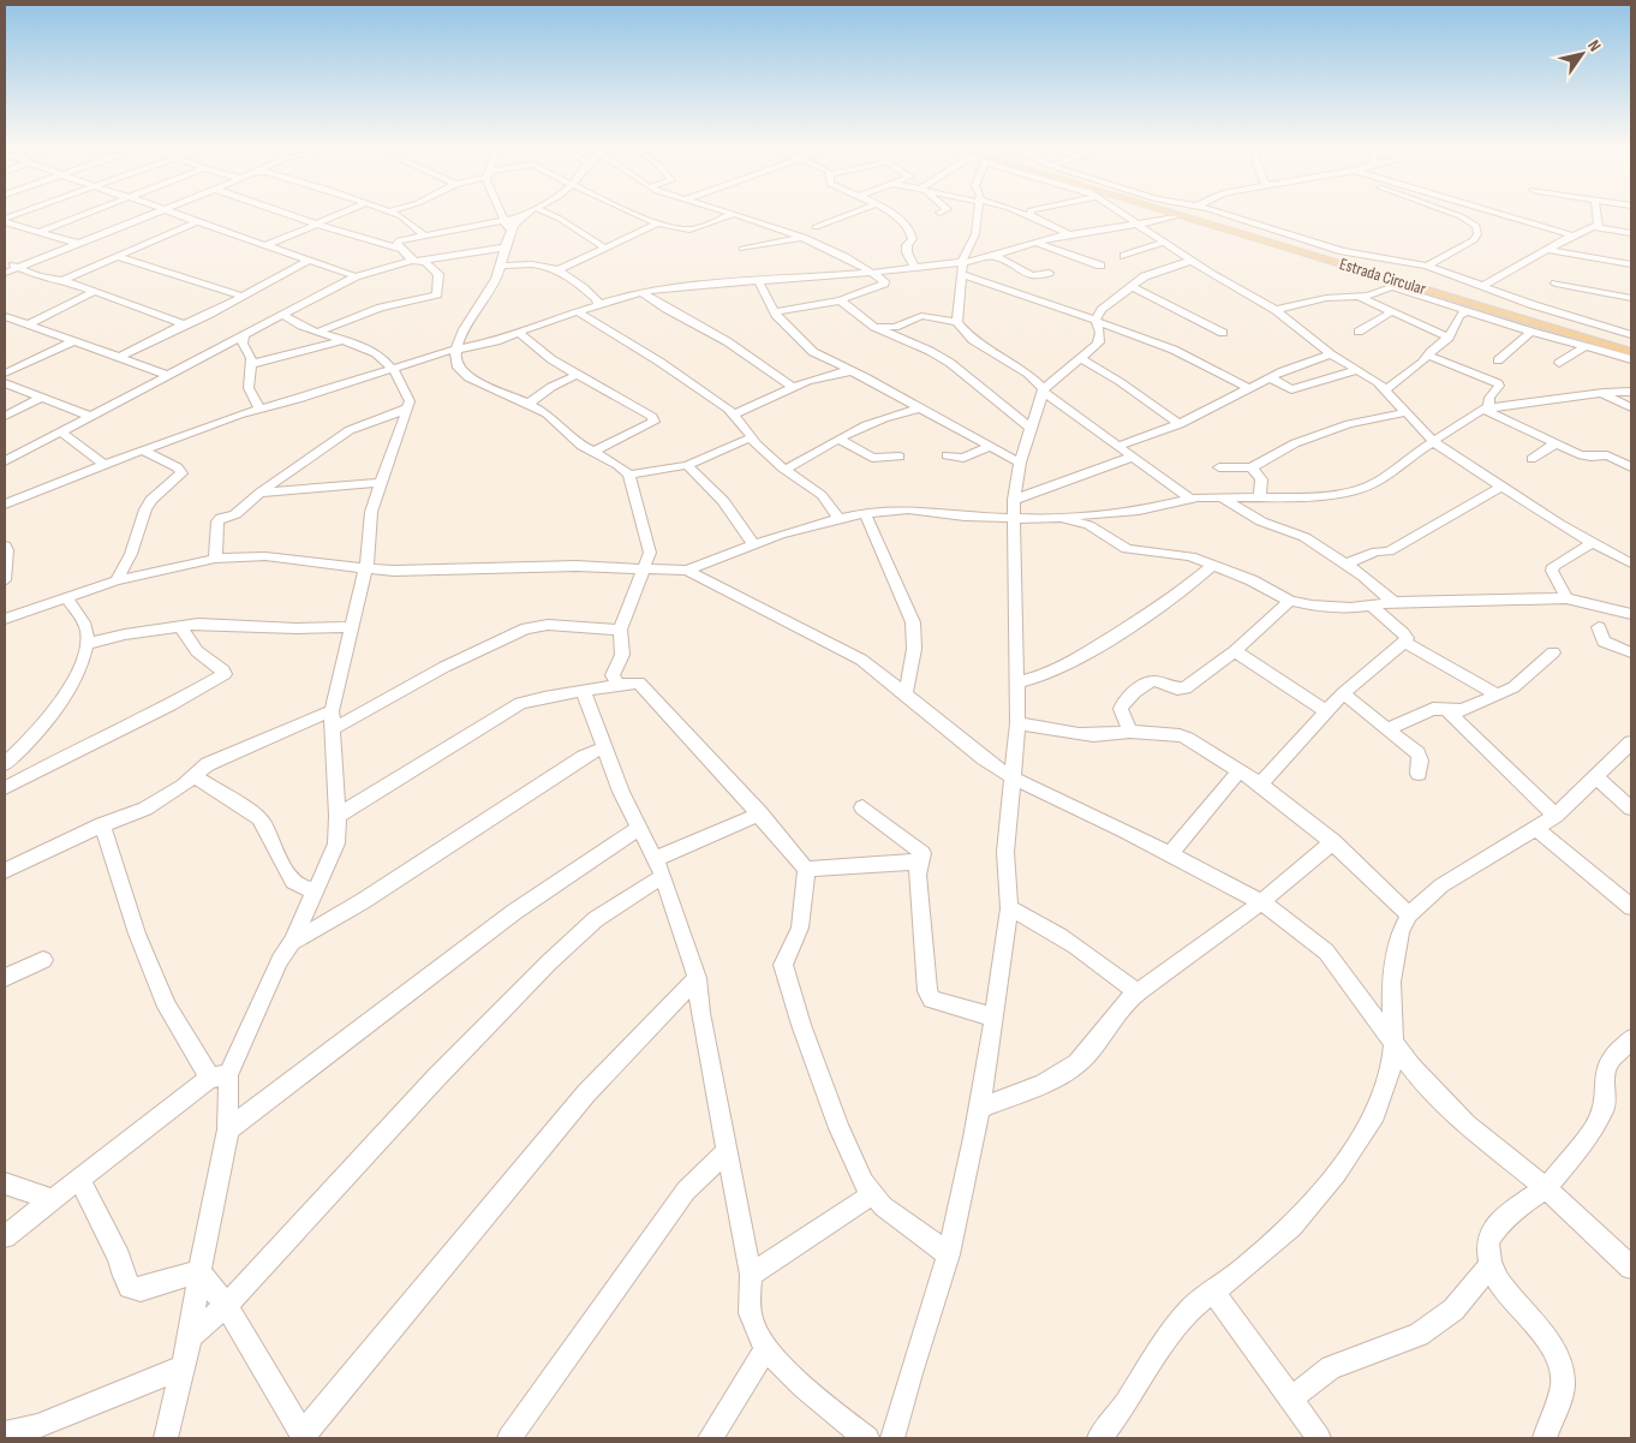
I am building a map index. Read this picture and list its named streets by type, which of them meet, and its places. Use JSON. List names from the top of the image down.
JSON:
{
  "streets": {
    "main road": ["Estrada Circular"]
  },
  "north": "top right"
}
